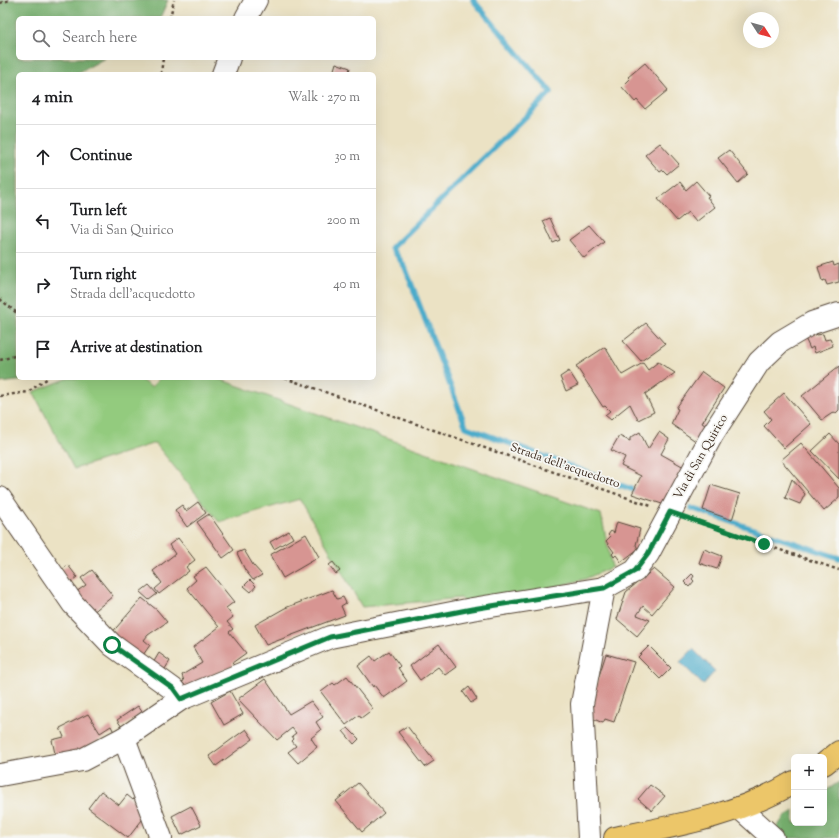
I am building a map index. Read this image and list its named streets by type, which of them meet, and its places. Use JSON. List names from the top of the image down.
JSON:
{
  "streets": {
    "street": ["Via di San Quirico"],
    "path": ["Strada dell'acquedotto"]
  },
  "crossings": [
    ["Via di San Quirico", "Strada dell'acquedotto"]
  ],
  "north": "bottom right",
  "page": {
    "search": "Search here",
    "heading": ["4 min", "Walk · 270 m"],
    "list": [
      ["Continue", "30 m"],
      ["Turn left", "Via di San Quirico", "200 m"],
      ["Turn right", "Strada dell'acquedotto", "40 m"],
      "Arrive at destination"
    ],
    "map_buttons": ["+", "−"]
  }
}
